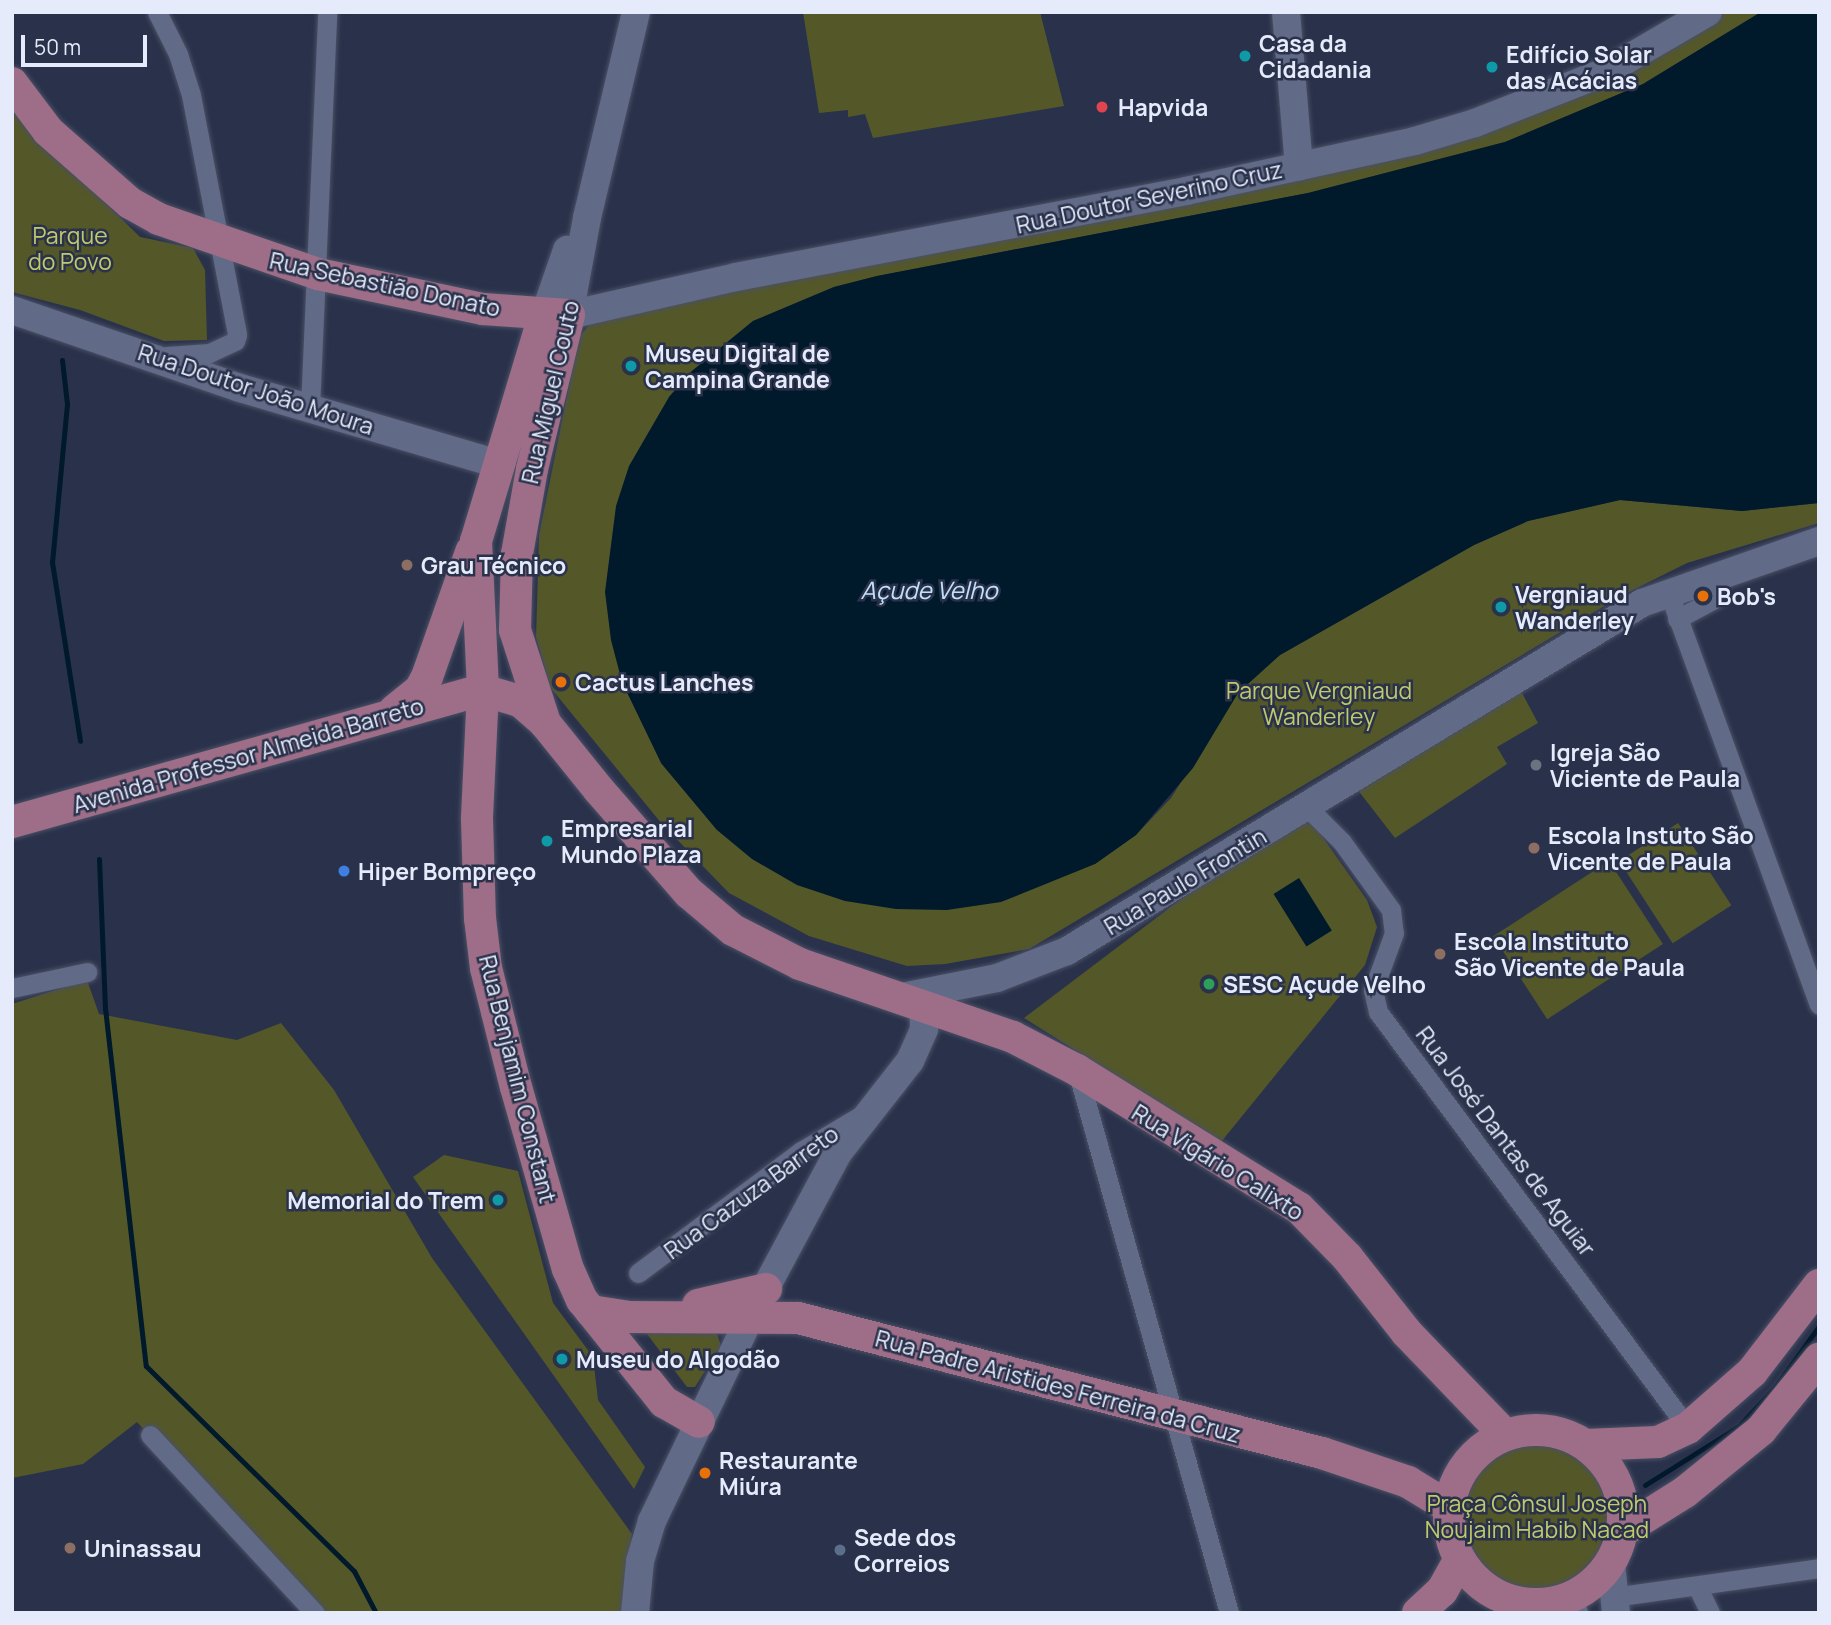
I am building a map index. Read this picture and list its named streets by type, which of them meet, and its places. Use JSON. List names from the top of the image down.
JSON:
{
  "streets": {
    "main road": [
      "Rua Doutor Severino Cruz",
      "Rua Sebastião Donato",
      "Rua Doutor João Moura",
      "Rua Miguel Couto",
      "Avenida Professor Almeida Barreto",
      "Rua Paulo Frontin",
      "Rua Benjamim Constant",
      "Rua Vigário Calixto",
      "Rua Cazuza Barreto",
      "Rua Padre Aristides Ferreira da Cruz"
    ],
    "street": ["Rua José Dantas de Aguiar"]
  },
  "crossings": [
    ["Rua Doutor Severino Cruz", "Rua Sebastião Donato"],
    ["Rua Doutor Severino Cruz", "Rua Miguel Couto"],
    ["Rua Sebastião Donato", "Rua Miguel Couto"],
    ["Rua Doutor João Moura", "Rua Miguel Couto"],
    ["Rua Miguel Couto", "Avenida Professor Almeida Barreto"],
    ["Rua Miguel Couto", "Rua Paulo Frontin"],
    ["Rua Miguel Couto", "Rua Benjamim Constant"],
    ["Avenida Professor Almeida Barreto", "Rua Benjamim Constant"],
    ["Rua Paulo Frontin", "Rua José Dantas de Aguiar"],
    ["Rua Paulo Frontin", "Rua Vigário Calixto"],
    ["Rua Paulo Frontin", "Rua Cazuza Barreto"],
    ["Rua Benjamim Constant", "Rua Cazuza Barreto"],
    ["Rua Vigário Calixto", "Rua Cazuza Barreto"],
    ["Rua Vigário Calixto", "Rua Padre Aristides Ferreira da Cruz"],
    ["Rua Cazuza Barreto", "Rua Padre Aristides Ferreira da Cruz"]
  ],
  "water": ["Açude Velho"],
  "parks": ["Parque do Povo", "Parque Vergniaud Wanderley", "Praça Cônsul Joseph Noujaim Habib Nacad"],
  "places": [
    "Casa da Cidadania",
    "Edifício Solar das Acácias",
    "Hapvida",
    "Museu Digital de Campina Grande",
    "Grau Técnico",
    "Bob's",
    "Vergniaud Wanderley",
    "Cactus Lanches",
    "Igreja São Viciente de Paula",
    "Empresarial Mundo Plaza",
    "Escola Instuto São Vicente de Paula",
    "Hiper Bompreço",
    "Escola Instituto São Vicente de Paula",
    "SESC Açude Velho",
    "Memorial do Trem",
    "Museu do Algodão",
    "Restaurante Miúra",
    "Uninassau",
    "Sede dos Correios"
  ],
  "scale_bar": "50 m"
}
